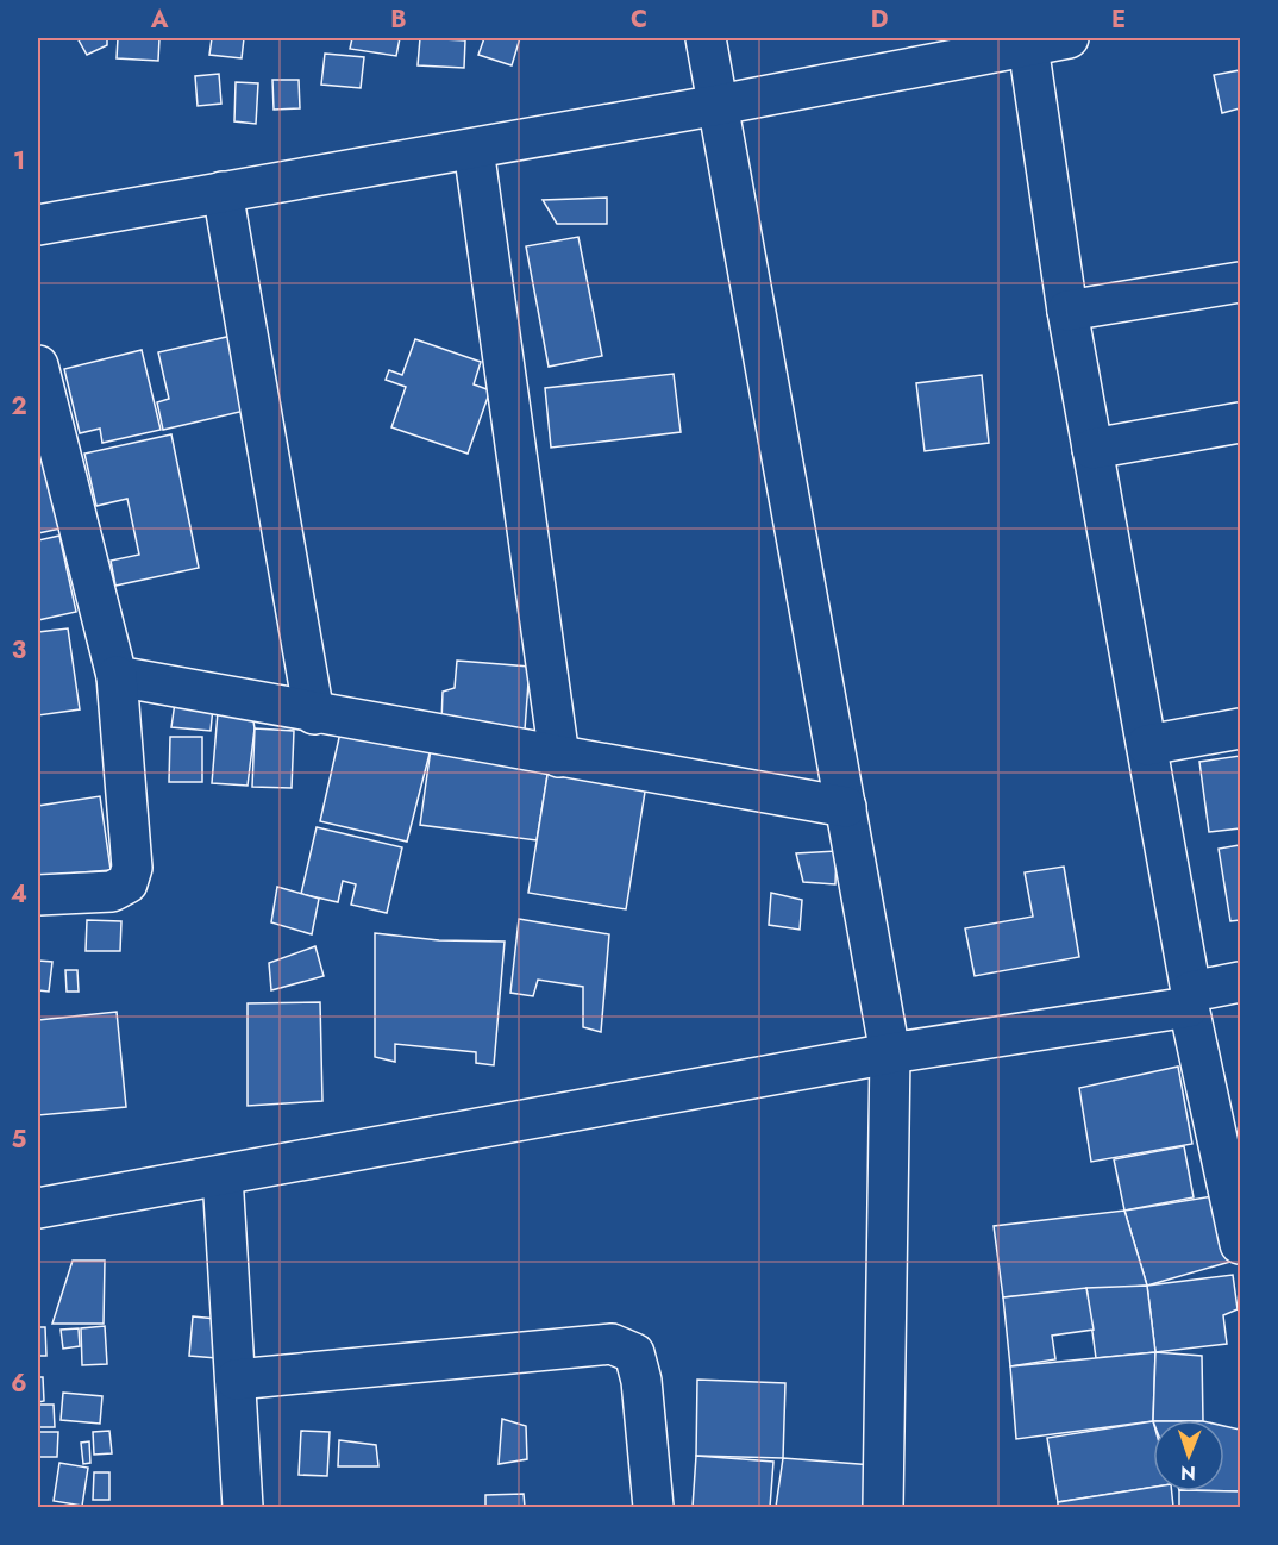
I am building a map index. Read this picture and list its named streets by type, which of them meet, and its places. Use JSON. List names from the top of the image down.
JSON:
{
  "north": "bottom",
  "grid": {
    "columns": [
      "A",
      "B",
      "C",
      "D",
      "E"
    ],
    "rows": [
      "1",
      "2",
      "3",
      "4",
      "5",
      "6"
    ]
  }
}
